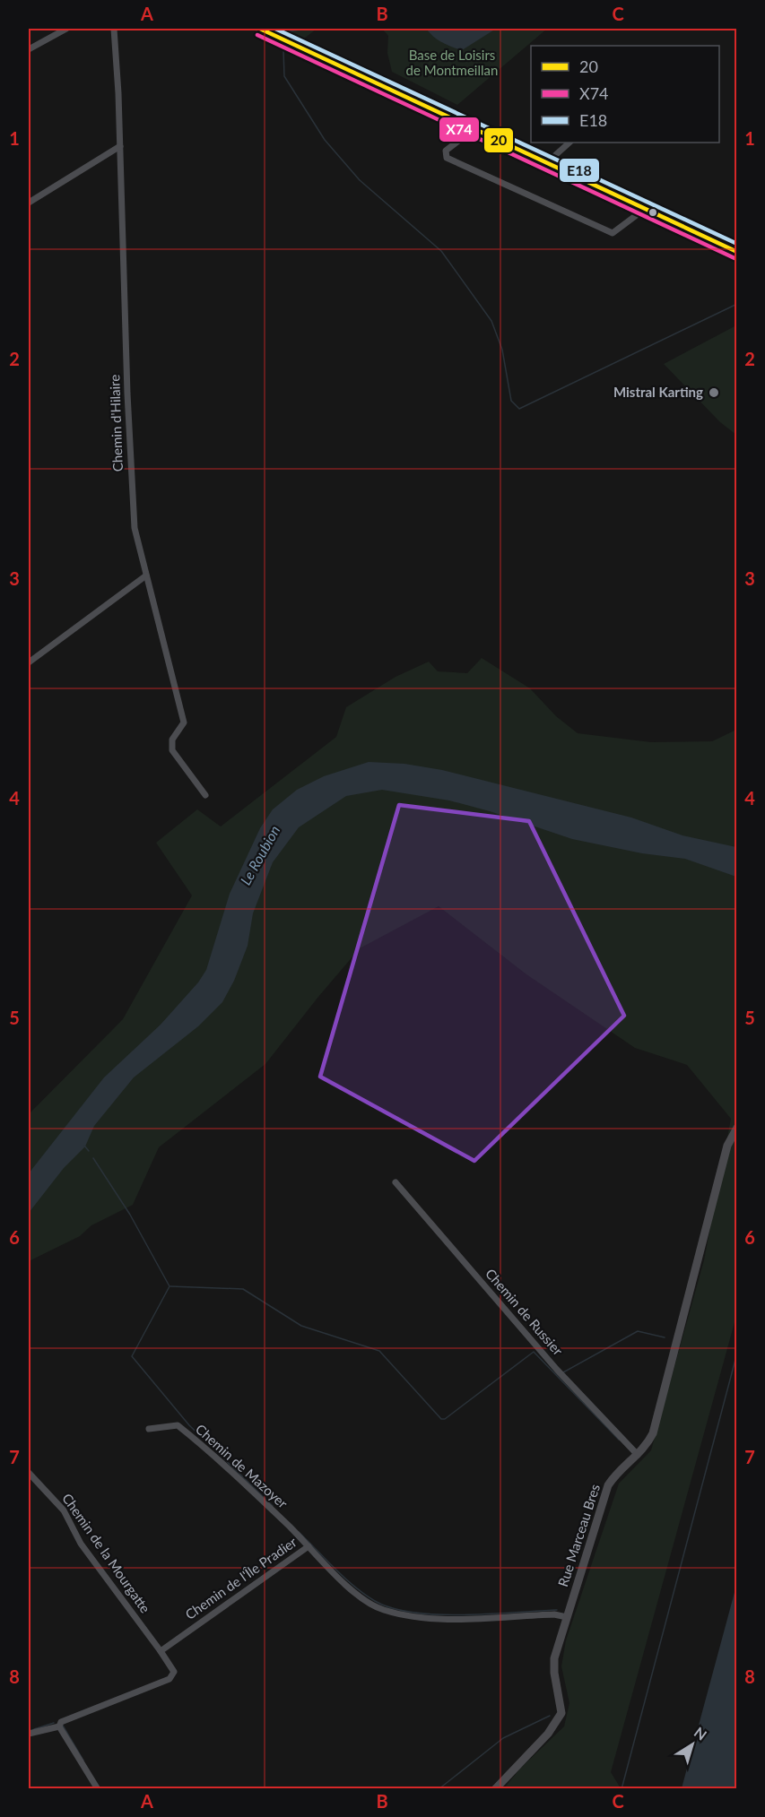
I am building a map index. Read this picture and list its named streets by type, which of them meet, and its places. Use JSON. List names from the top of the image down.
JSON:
{
  "streets": {
    "street": [
      "Chemin d'Hilaire",
      "Chemin de Russier",
      "Chemin de Mazoyer",
      "Rue Marceau Bres",
      "Chemin de la Mourgatte",
      "Chemin de l'Île Pradier"
    ]
  },
  "crossings": [
    ["Chemin de Russier", "Rue Marceau Bres"],
    ["Chemin de Mazoyer", "Chemin de l'Île Pradier"],
    ["Rue Marceau Bres", "Chemin de l'Île Pradier"],
    ["Chemin de la Mourgatte", "Chemin de l'Île Pradier"]
  ],
  "water": ["Le Roubion"],
  "parks": ["Base de Loisirs de Montmeillan"],
  "places": ["Mistral Karting"],
  "lines": ["transit line 20", "transit line E18", "transit line X74"],
  "legend": ["20", "X74", "E18"],
  "north": "top right",
  "grid": {
    "columns": ["A", "B", "C"],
    "rows": [
      "1",
      "2",
      "3",
      "4",
      "5",
      "6",
      "7",
      "8"
    ]
  }
}
